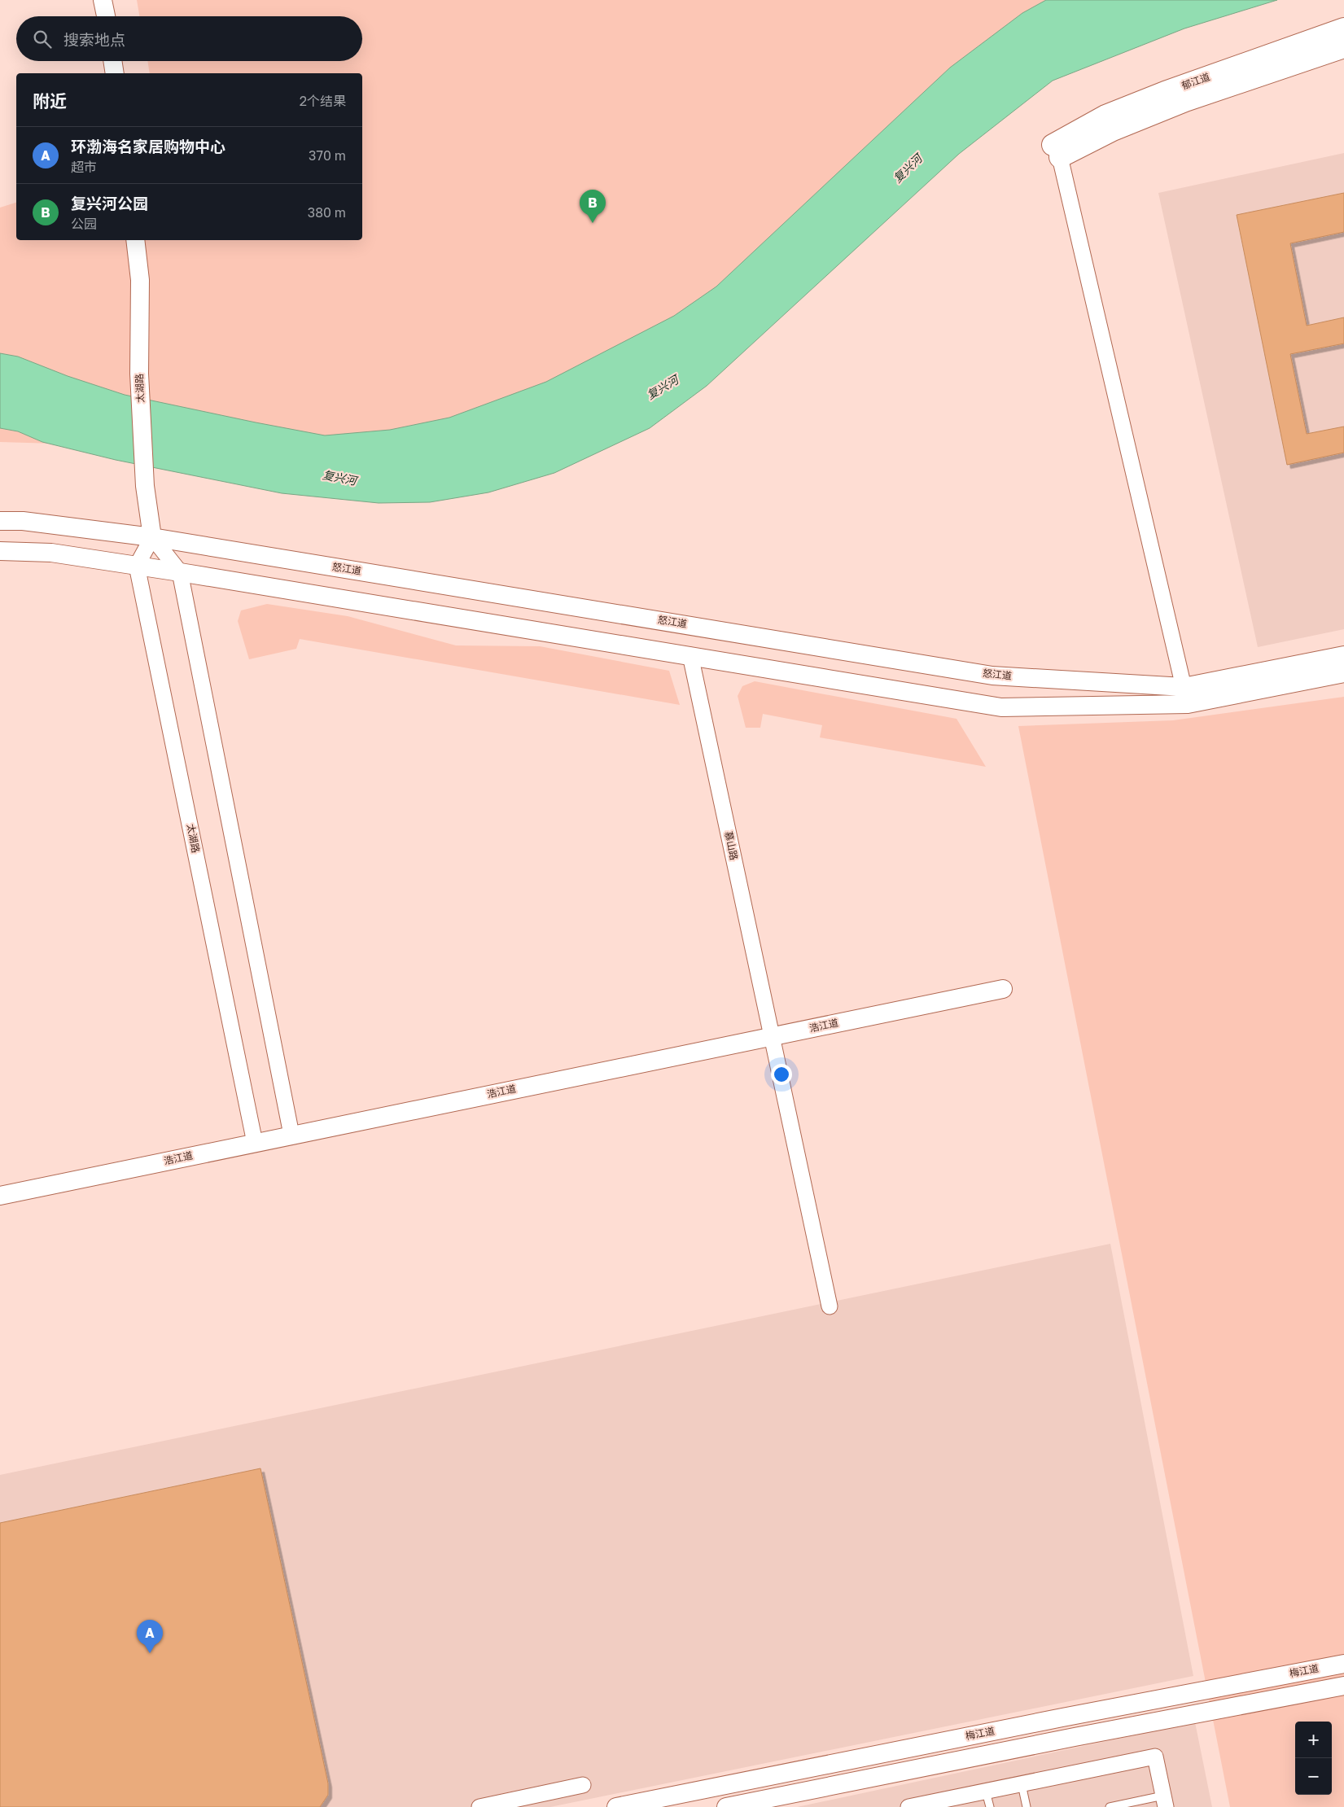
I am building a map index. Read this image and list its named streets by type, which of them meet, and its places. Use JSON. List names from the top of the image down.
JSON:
{
  "streets": {
    "main road": ["郁江道"],
    "street": [
      "太湖路",
      "怒江道",
      "慕山路",
      "浩江道",
      "梅江道"
    ]
  },
  "crossings": [
    ["太湖路", "怒江道"],
    ["太湖路", "浩江道"],
    ["怒江道", "慕山路"],
    ["慕山路", "浩江道"]
  ],
  "water": ["复兴河"],
  "page": {
    "search": "搜索地点",
    "heading": ["附近", "2个结果"],
    "list": [
      {
        "mark": "A",
        "name": "环渤海名家居购物中心",
        "note": "超市",
        "value": "370 m"
      },
      {
        "mark": "B",
        "name": "复兴河公园",
        "note": "公园",
        "value": "380 m"
      }
    ],
    "pins": ["B", "A"],
    "map_buttons": ["+", "−"]
  }
}
